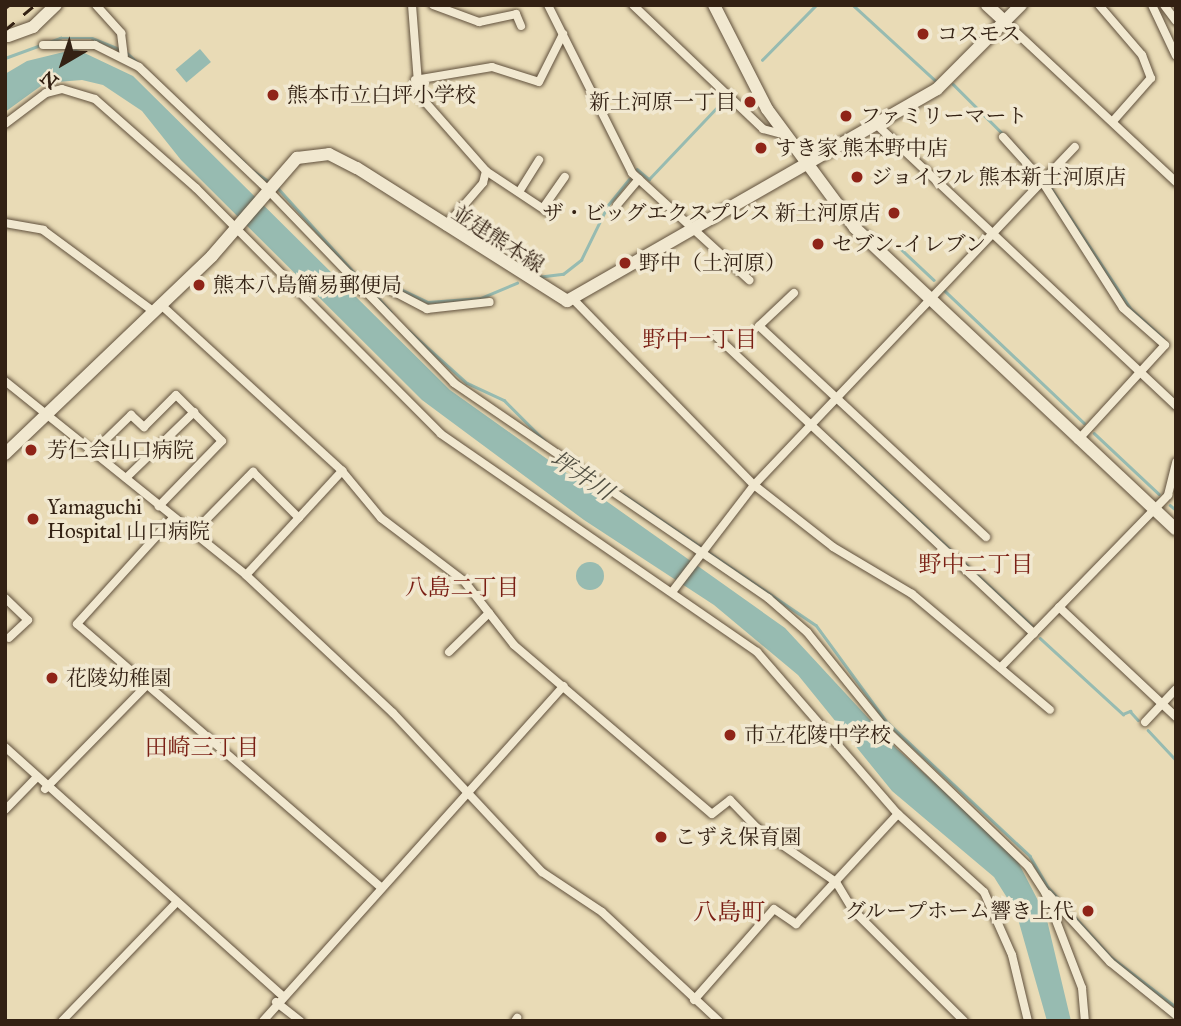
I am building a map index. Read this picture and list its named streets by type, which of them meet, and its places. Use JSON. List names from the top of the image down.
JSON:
{
  "streets": {
    "main road": ["並建熊本線"]
  },
  "districts": [
    "野中一丁目",
    "野中二丁目",
    "八島二丁目",
    "田崎三丁目",
    "八島町"
  ],
  "water": ["坪井川"],
  "places": [
    "コスモス",
    "熊本市立白坪小学校",
    "新土河原一丁目",
    "ファミリーマート",
    "すき家 熊本野中店",
    "ジョイフル 熊本新土河原店",
    "ザ・ビッグエクスプレス 新土河原店",
    "セブン-イレブン",
    "野中（土河原）",
    "熊本八島簡易郵便局",
    "芳仁会山口病院",
    "Yamaguchi Hospital 山口病院",
    "花陵幼稚園",
    "市立花陵中学校",
    "こずえ保育園",
    "グループホーム響き上代"
  ],
  "north": "bottom left"
}
